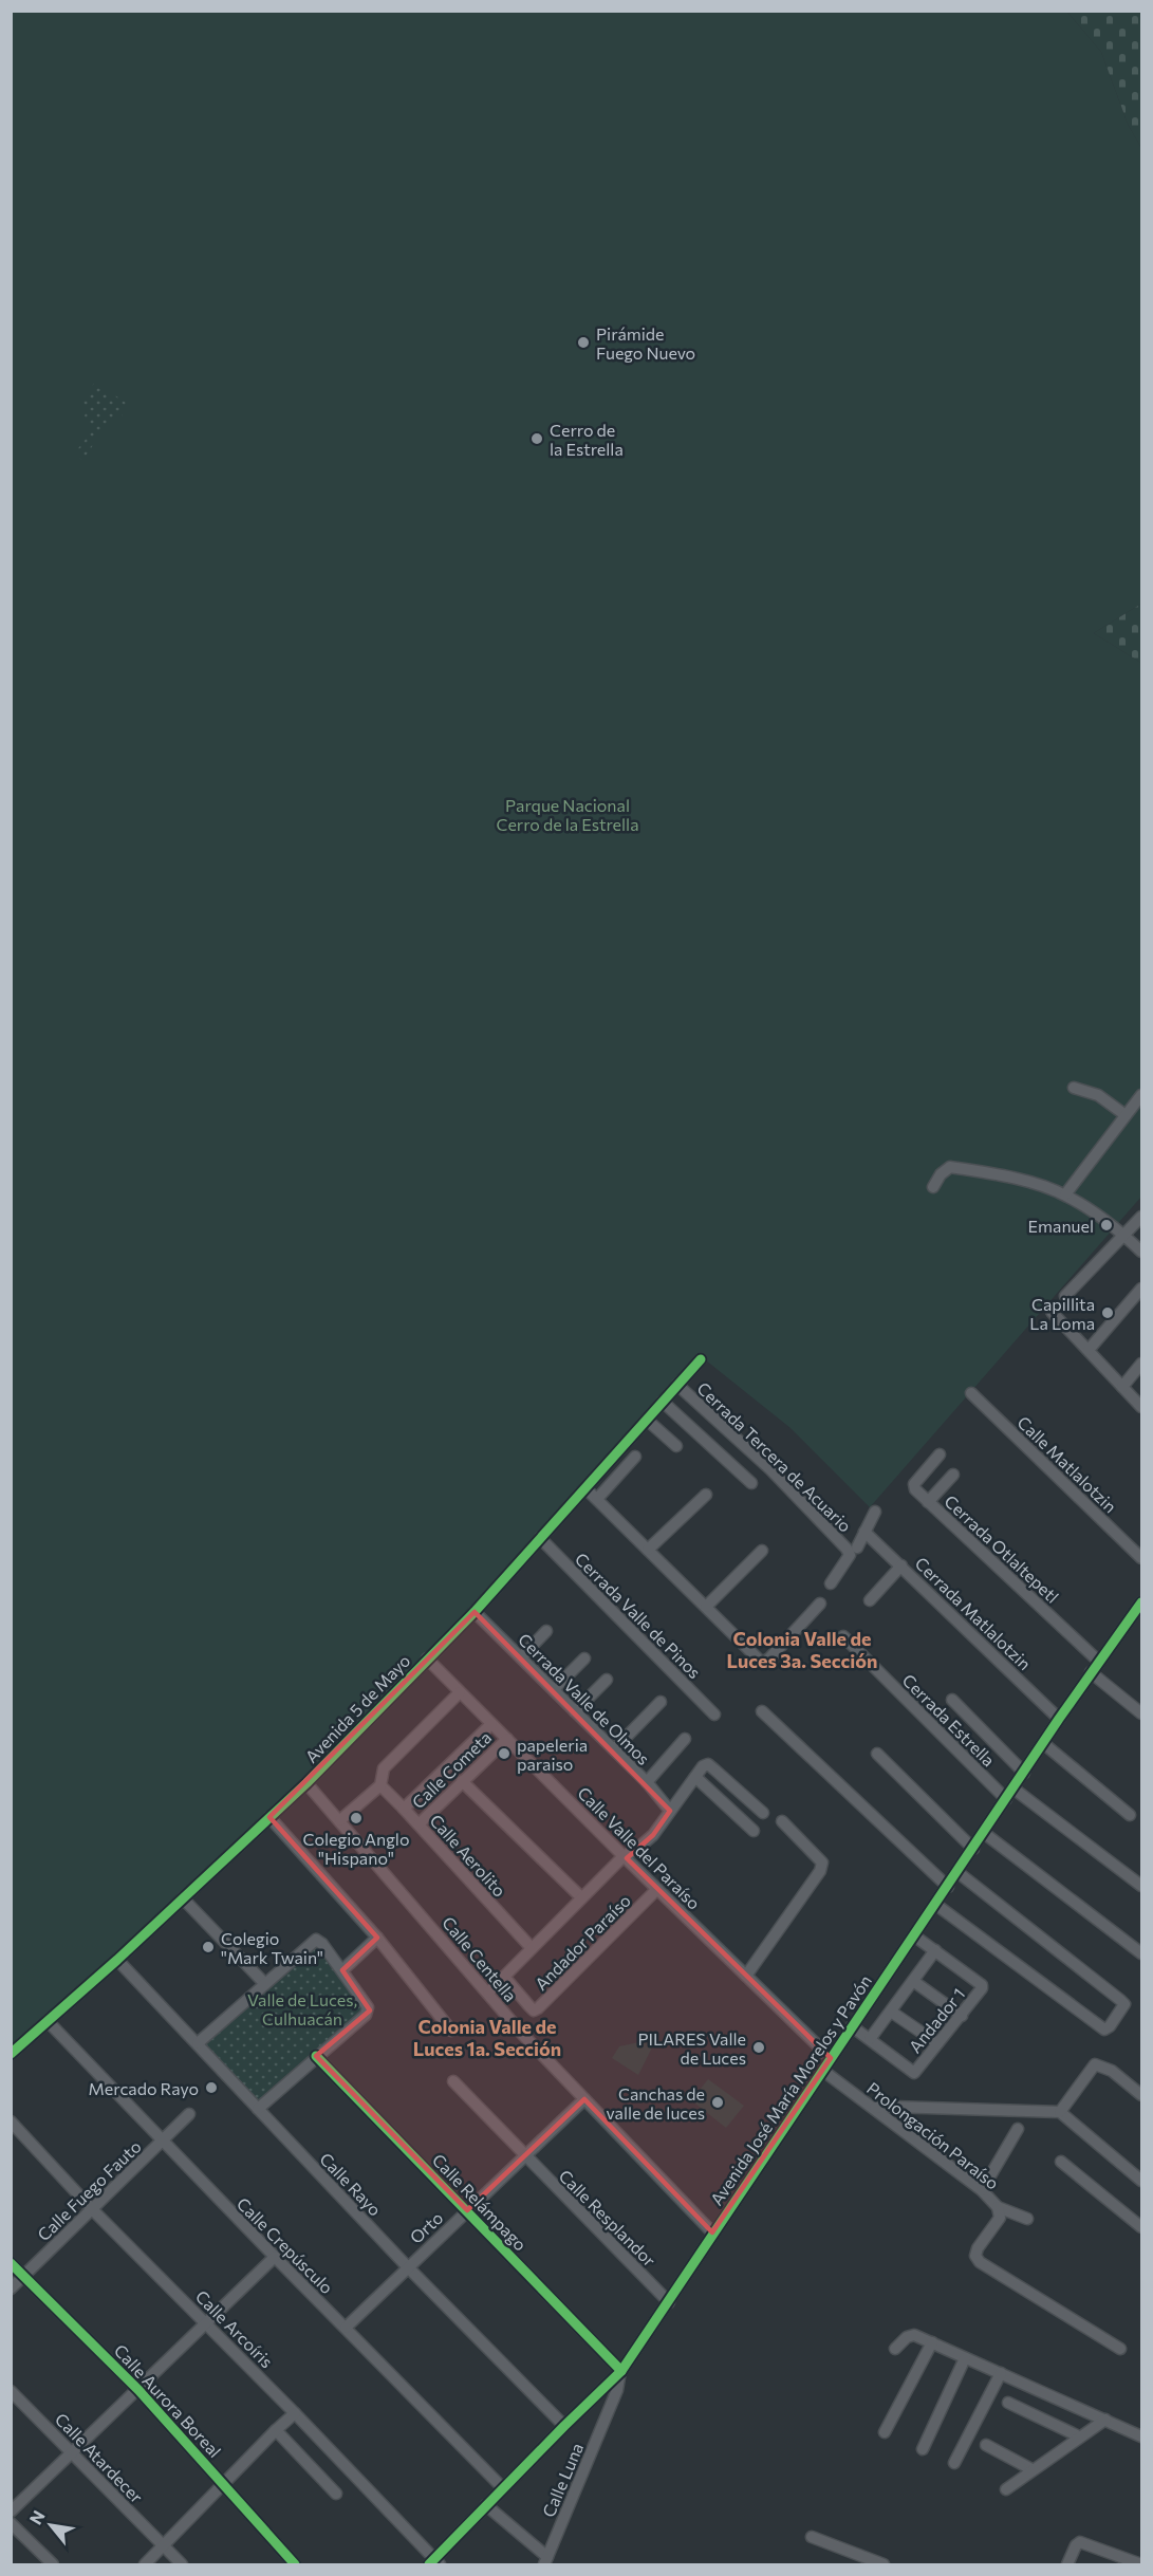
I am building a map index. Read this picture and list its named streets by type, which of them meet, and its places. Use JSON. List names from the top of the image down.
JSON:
{
  "streets": {
    "street": [
      "Cerrada Tercera de Acuario",
      "Calle Matlalotzin",
      "Cerrada Otlaltepetl",
      "Cerrada Matlalotzin",
      "Cerrada Valle de Pinos",
      "Cerrada Valle de Olmos",
      "Avenida 5 de Mayo",
      "Cerrada Estrella",
      "Calle Cometa",
      "Calle Valle del Paraíso",
      "Calle Aerolito",
      "Andador Paraíso",
      "Calle Centella",
      "Andador 1",
      "Avenida José María Morelos y Pavón",
      "Prolongación Paraíso",
      "Calle Rayo",
      "Calle Fuego Fauto",
      "Calle Relámpago",
      "Calle Resplandor",
      "Orto",
      "Calle Crepúsculo",
      "Calle Arcoíris",
      "Calle Aurora Boreal",
      "Calle Atardecer",
      "Calle Luna"
    ]
  },
  "crossings": [
    ["Cerrada Tercera de Acuario", "Avenida 5 de Mayo"],
    ["Cerrada Otlaltepetl", "Avenida José María Morelos y Pavón"],
    ["Cerrada Matlalotzin", "Avenida José María Morelos y Pavón"],
    ["Cerrada Valle de Pinos", "Avenida 5 de Mayo"],
    ["Cerrada Valle de Olmos", "Avenida 5 de Mayo"],
    ["Avenida 5 de Mayo", "Calle Valle del Paraíso"],
    ["Avenida 5 de Mayo", "Calle Centella"],
    ["Avenida 5 de Mayo", "Calle Rayo"],
    ["Avenida 5 de Mayo", "Calle Crepúsculo"],
    ["Cerrada Estrella", "Avenida José María Morelos y Pavón"],
    ["Calle Cometa", "Calle Valle del Paraíso"],
    ["Calle Cometa", "Calle Aerolito"],
    ["Calle Valle del Paraíso", "Andador Paraíso"],
    ["Calle Valle del Paraíso", "Avenida José María Morelos y Pavón"],
    ["Calle Centella", "Avenida José María Morelos y Pavón"],
    ["Calle Centella", "Orto"],
    ["Avenida José María Morelos y Pavón", "Prolongación Paraíso"],
    ["Avenida José María Morelos y Pavón", "Calle Rayo"],
    ["Avenida José María Morelos y Pavón", "Calle Relámpago"],
    ["Avenida José María Morelos y Pavón", "Calle Resplandor"],
    ["Avenida José María Morelos y Pavón", "Calle Crepúsculo"],
    ["Avenida José María Morelos y Pavón", "Calle Arcoíris"],
    ["Avenida José María Morelos y Pavón", "Calle Luna"],
    ["Calle Rayo", "Orto"],
    ["Calle Fuego Fauto", "Calle Crepúsculo"],
    ["Calle Fuego Fauto", "Calle Arcoíris"],
    ["Calle Fuego Fauto", "Calle Aurora Boreal"],
    ["Calle Relámpago", "Orto"],
    ["Calle Relámpago", "Calle Luna"],
    ["Calle Resplandor", "Orto"],
    ["Orto", "Calle Crepúsculo"]
  ],
  "districts": ["Colonia Valle de Luces 3a. Sección", "Colonia Valle de Luces 1a. Sección"],
  "parks": ["Parque Nacional Cerro de la Estrella", "Valle de Luces, Culhuacán"],
  "places": [
    "Pirámide Fuego Nuevo",
    "Cerro de la Estrella",
    "Emanuel",
    "Capillita La Loma",
    "papeleria paraiso",
    "Colegio Anglo \"Hispano\"",
    "Colegio \"Mark Twain\"",
    "PILARES Valle de Luces",
    "Mercado Rayo",
    "Canchas de valle de luces"
  ],
  "north": "top left"
}
